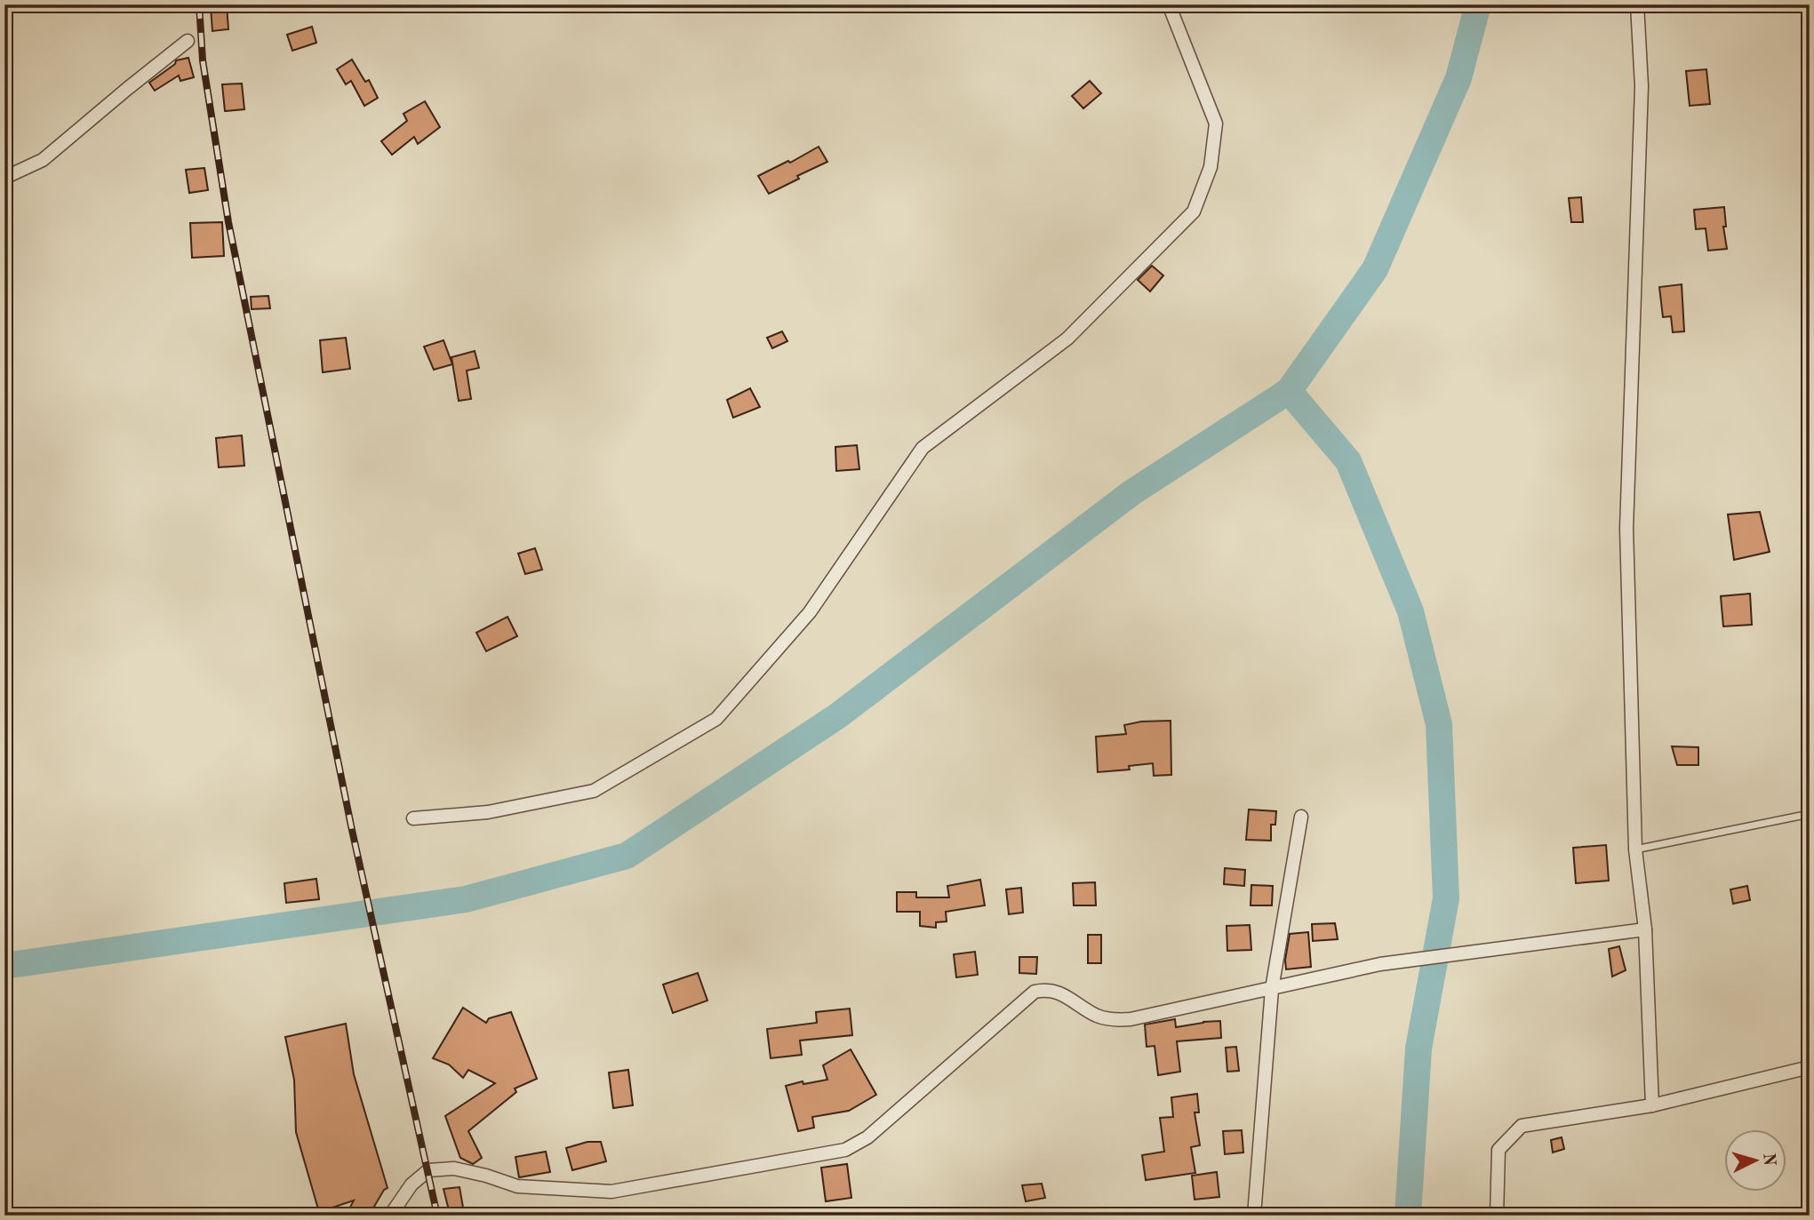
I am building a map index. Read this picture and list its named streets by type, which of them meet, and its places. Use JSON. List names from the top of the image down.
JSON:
{
  "north": "right"
}
